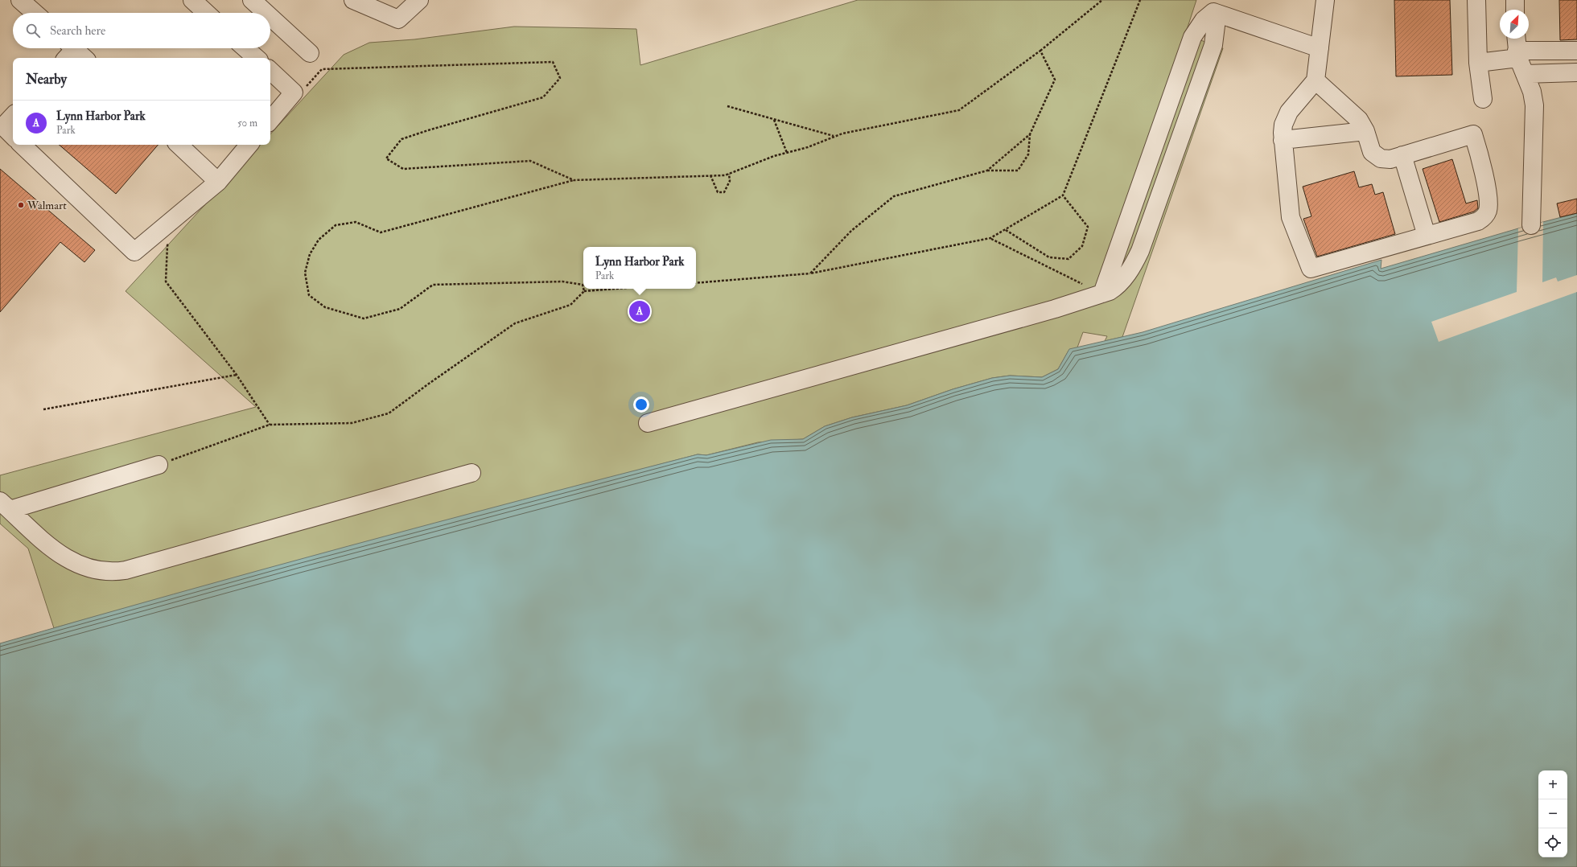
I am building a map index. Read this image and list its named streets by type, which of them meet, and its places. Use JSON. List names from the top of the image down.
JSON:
{
  "places": ["Walmart"],
  "north": "top right",
  "page": {
    "search": "Search here",
    "heading": "Nearby",
    "list": [
      {
        "mark": "A",
        "name": "Lynn Harbor Park",
        "note": "Park",
        "value": "50 m"
      }
    ],
    "popup": ["Lynn Harbor Park", "Park"],
    "pins": "A",
    "map_buttons": ["+", "−"]
  }
}
